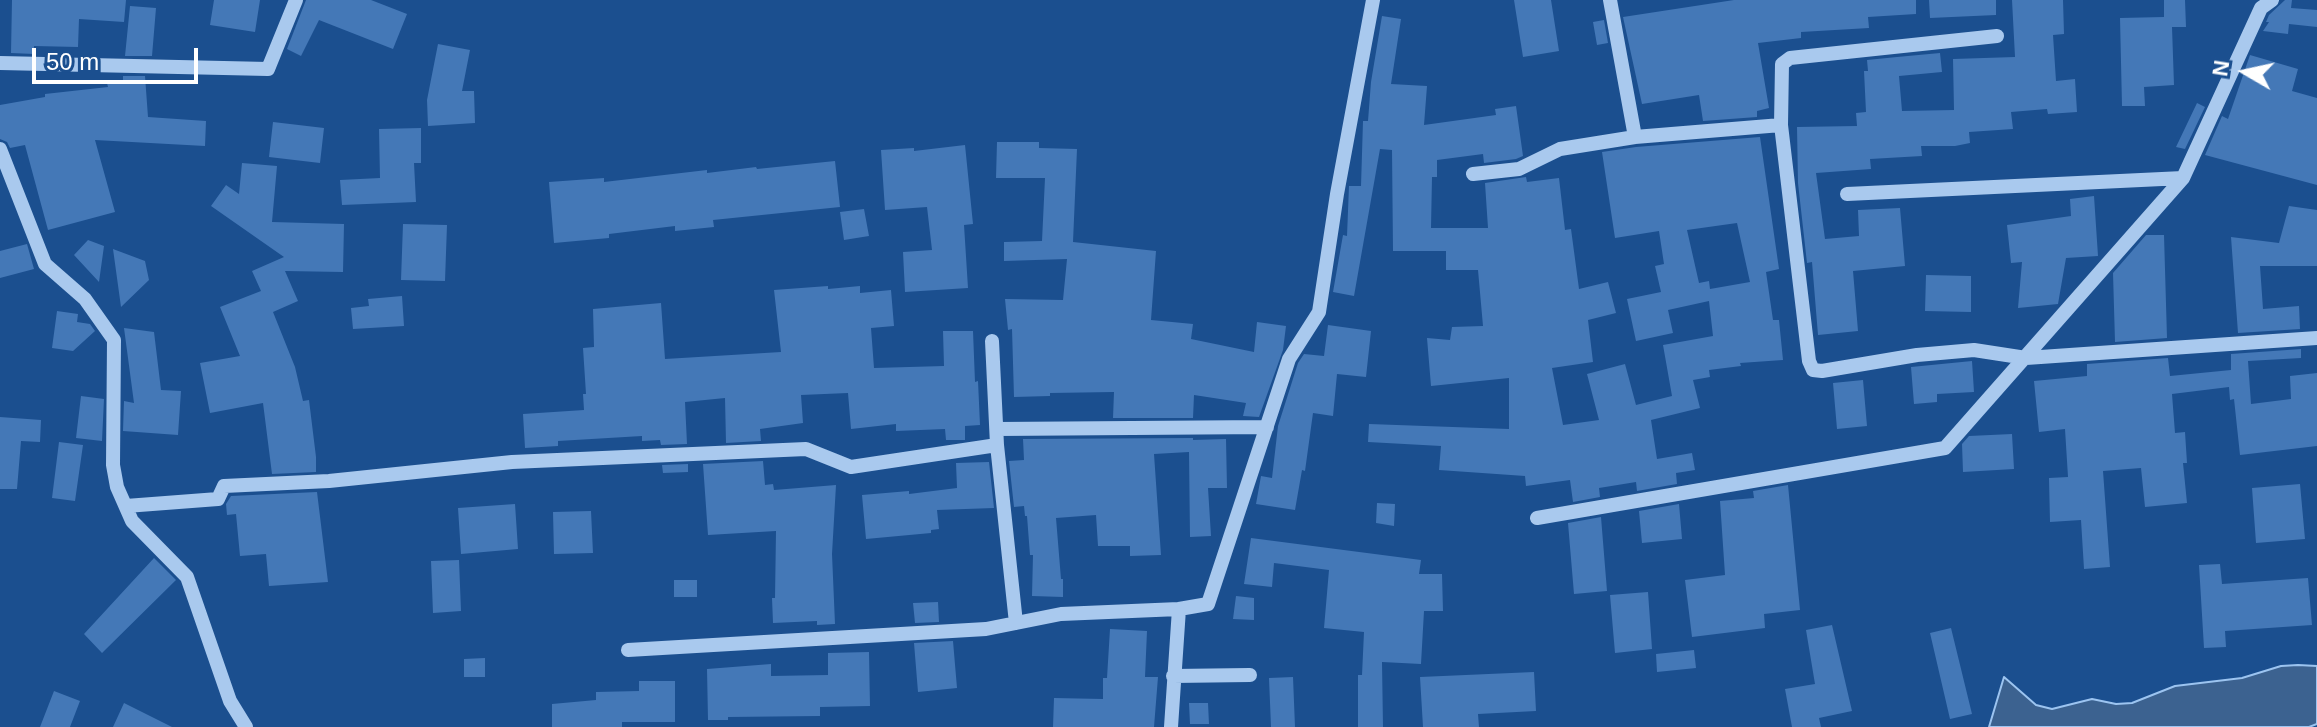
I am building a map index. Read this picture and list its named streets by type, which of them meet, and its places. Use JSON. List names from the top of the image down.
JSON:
{
  "scale_bar": "50 m",
  "north": "left"
}
